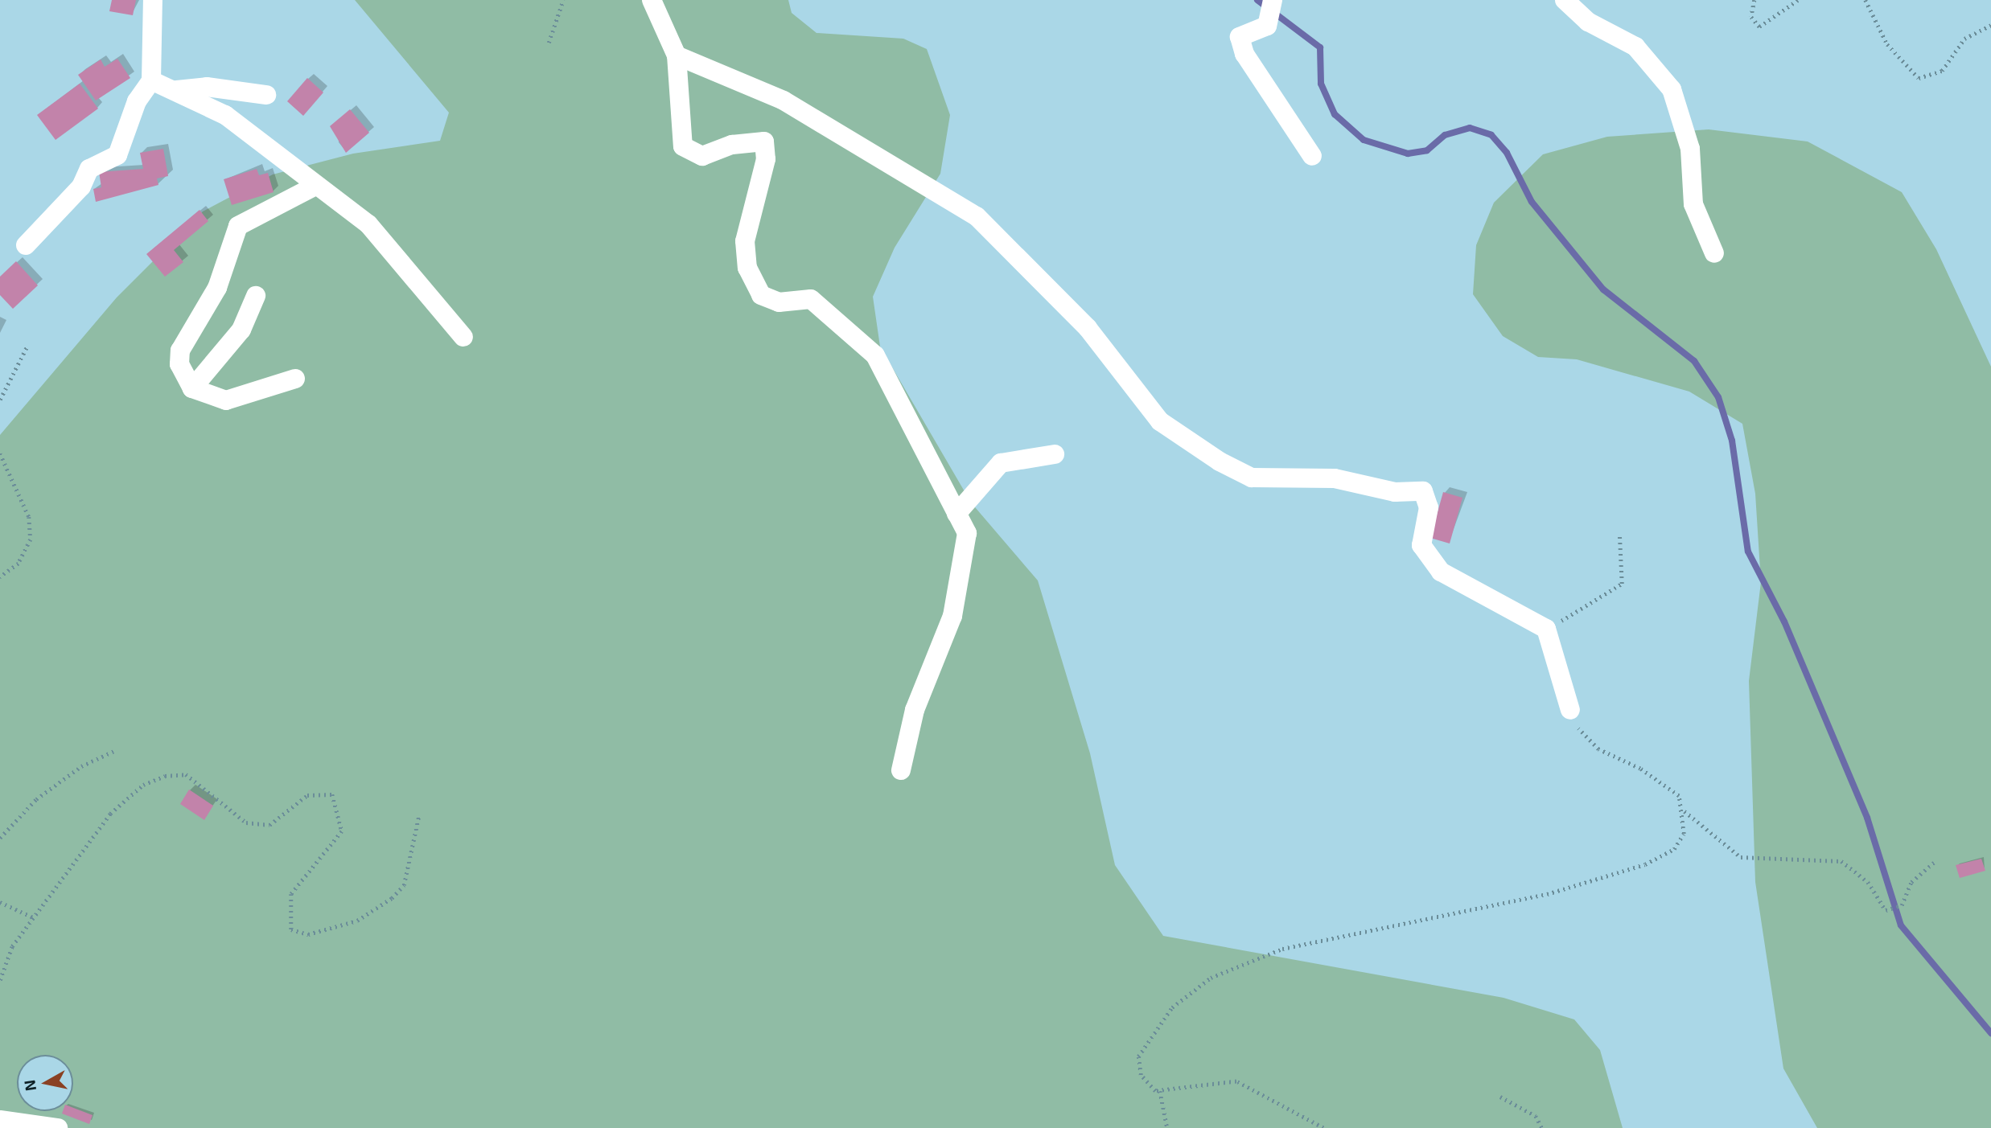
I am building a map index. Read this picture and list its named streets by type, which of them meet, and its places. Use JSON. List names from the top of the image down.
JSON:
{
  "north": "left"
}
